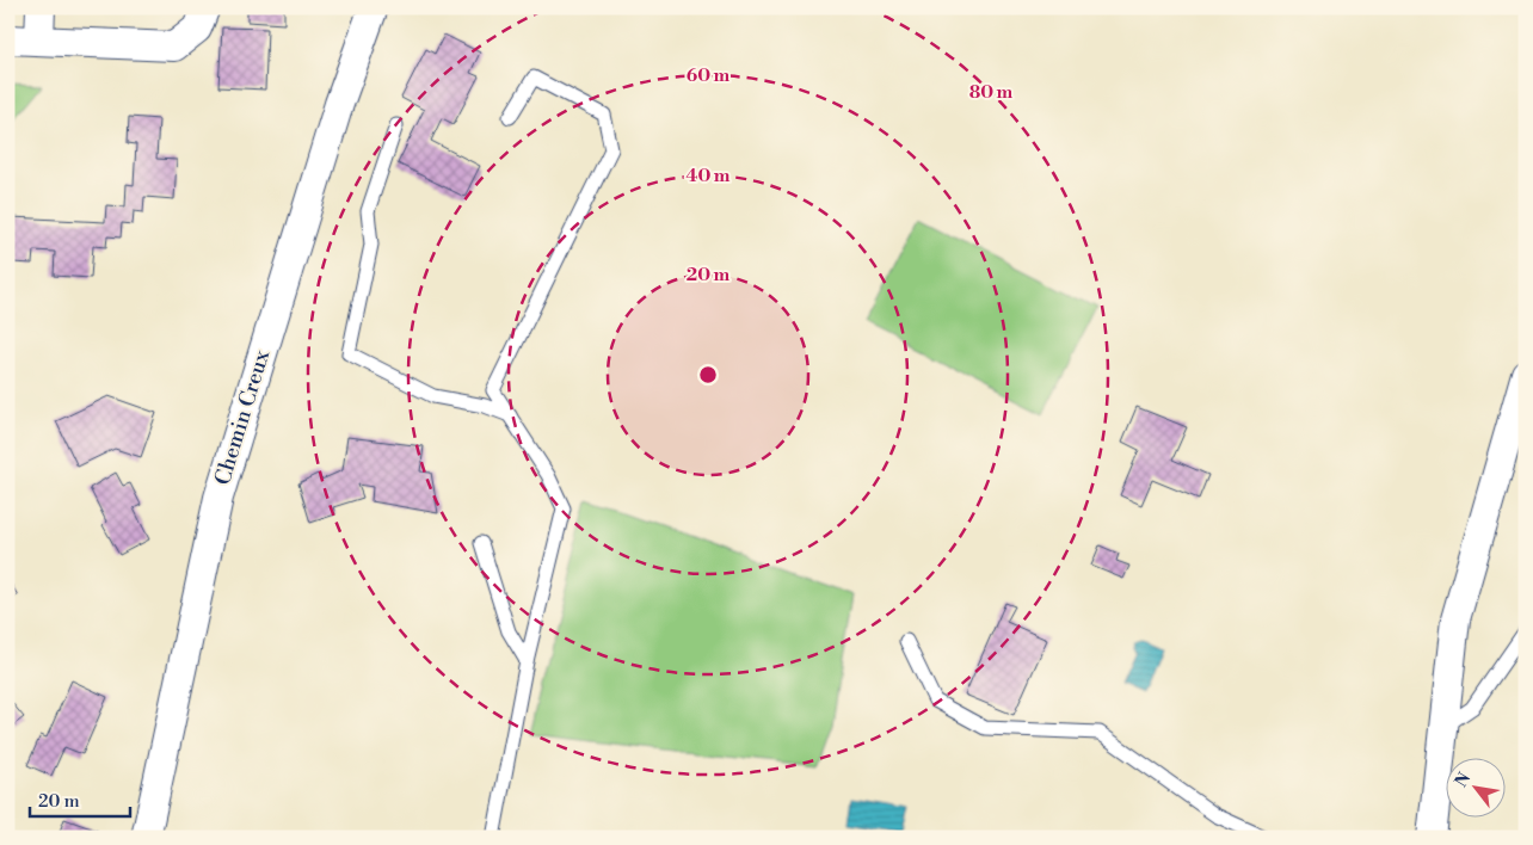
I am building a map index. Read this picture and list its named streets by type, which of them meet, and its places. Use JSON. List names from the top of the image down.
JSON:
{
  "streets": {
    "street": ["Chemin Creux"]
  },
  "scale_bar": "20 m",
  "north": "top left",
  "rings": [
    "60 m",
    "80 m",
    "40 m",
    "20 m"
  ]
}
